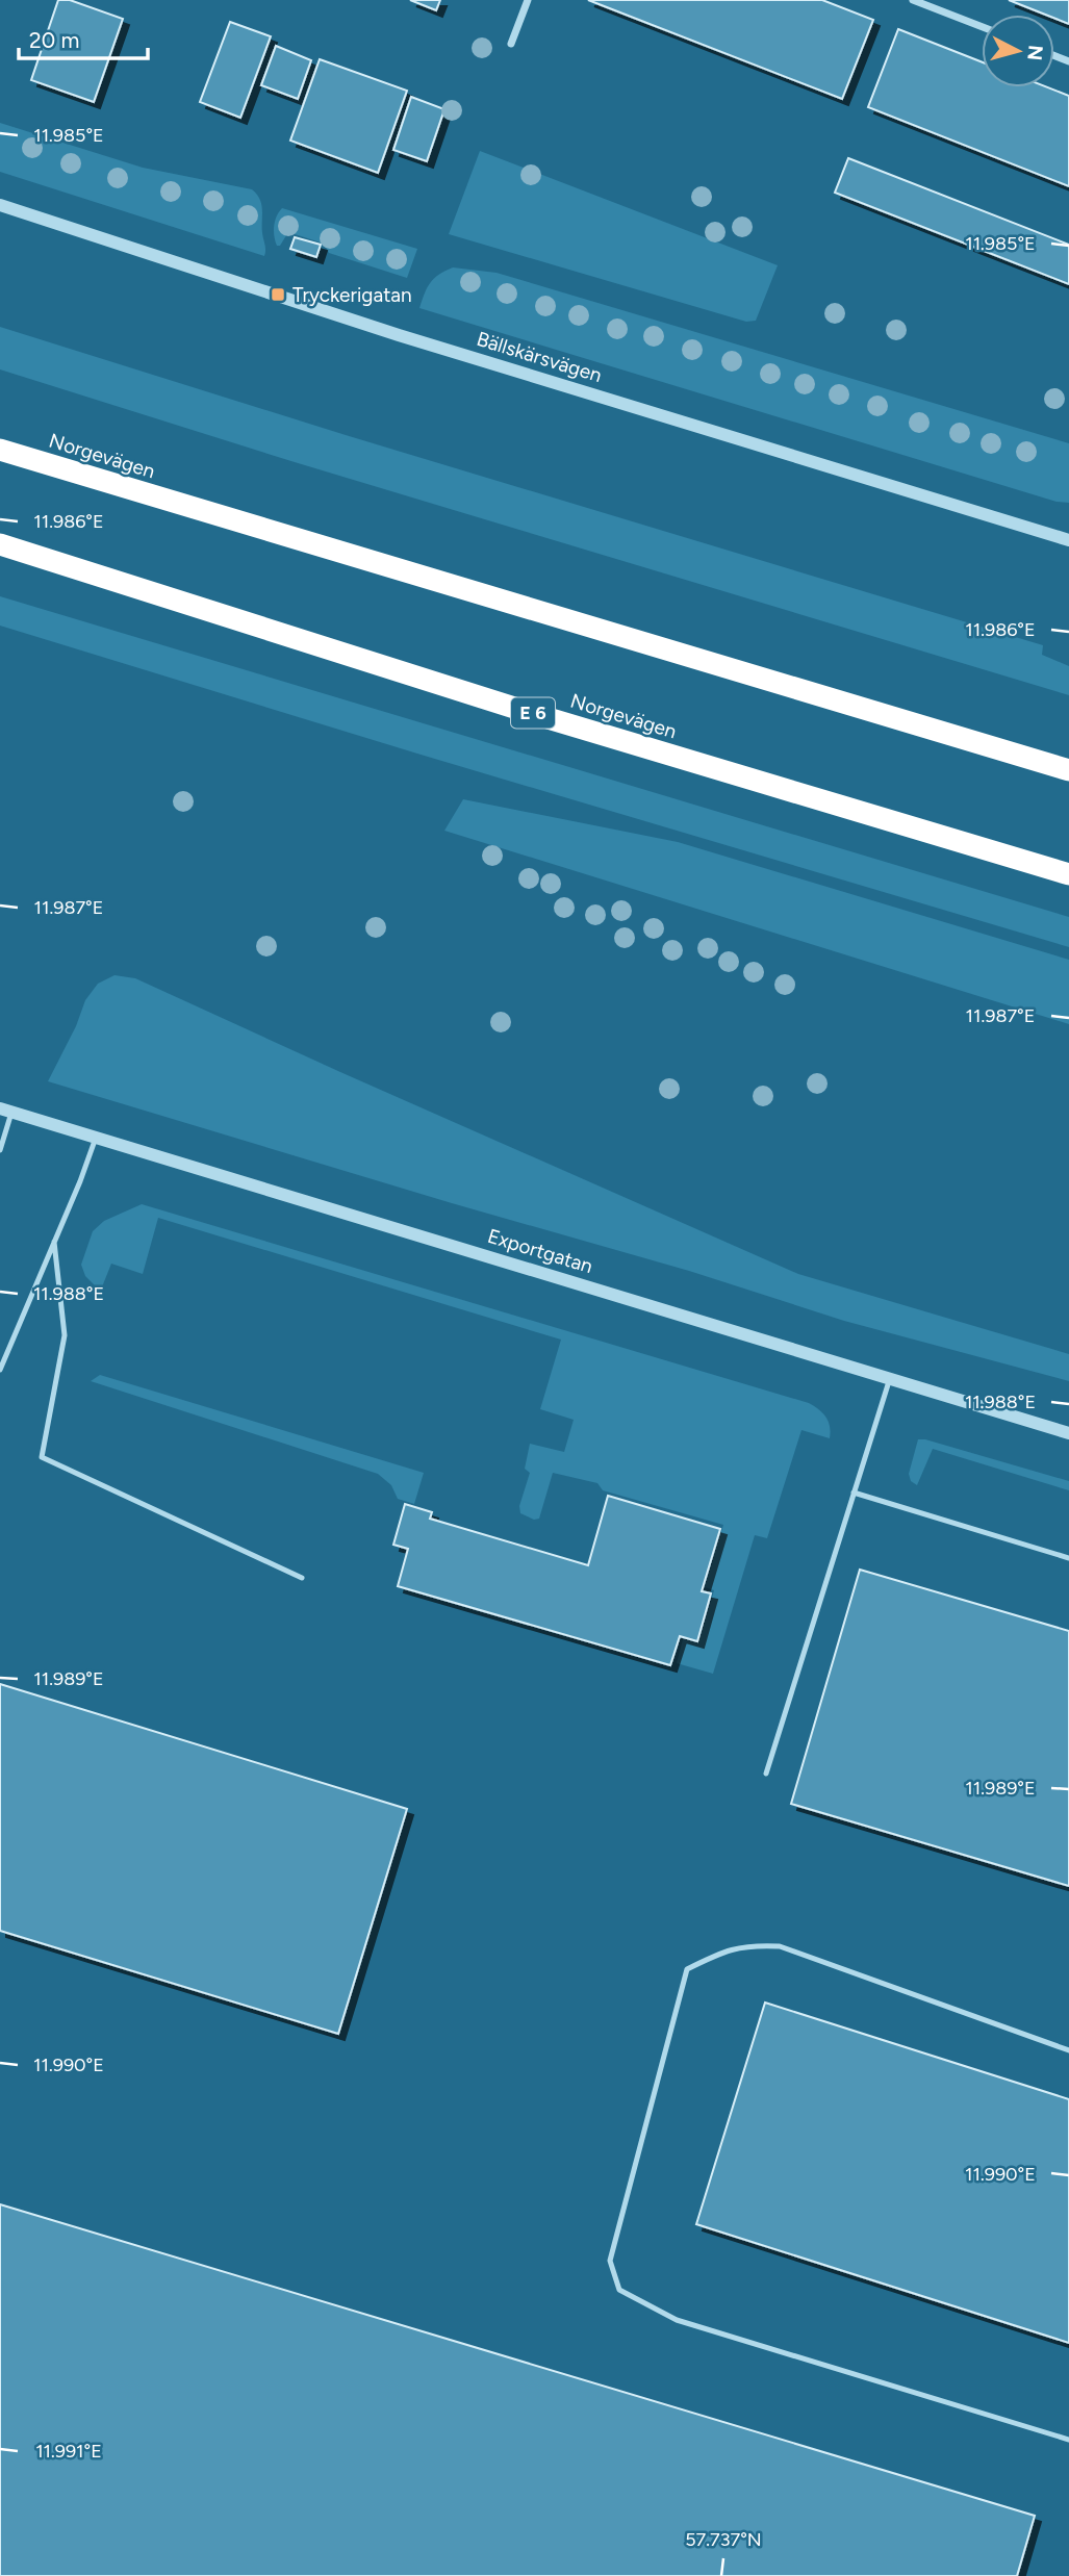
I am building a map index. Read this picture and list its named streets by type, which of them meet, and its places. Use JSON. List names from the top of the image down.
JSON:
{
  "streets": {
    "highway": ["Norgevägen", "E 6"],
    "street": ["Bällskärsvägen", "Exportgatan"]
  },
  "places": {
    "transit": ["Tryckerigatan"]
  },
  "scale_bar": "20 m",
  "north": "right",
  "coordinates": [
    "11.985°E",
    "11.986°E",
    "11.987°E",
    "11.988°E",
    "11.989°E",
    "11.990°E",
    "11.991°E",
    "57.737°N"
  ]
}
